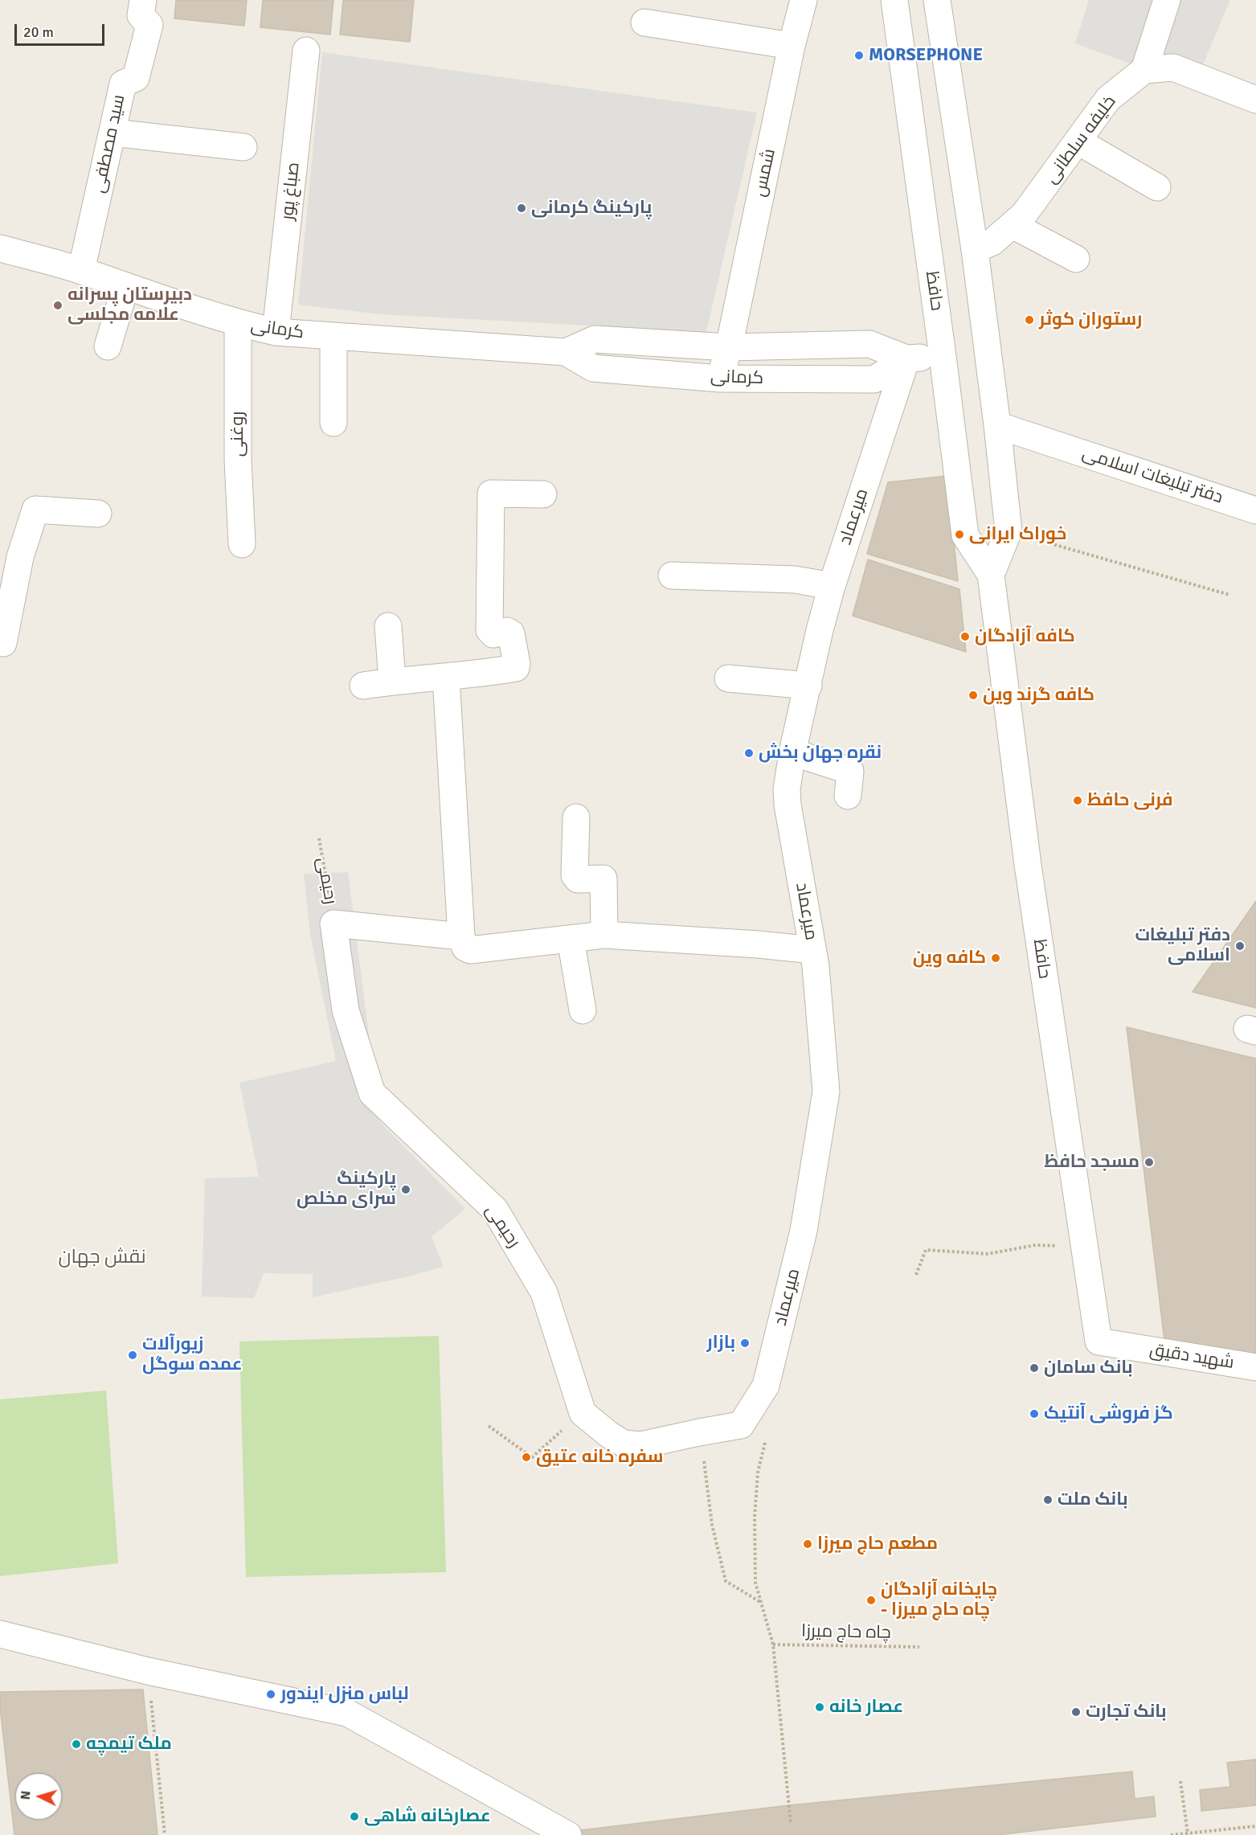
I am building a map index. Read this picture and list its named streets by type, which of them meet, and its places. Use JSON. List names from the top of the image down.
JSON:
{
  "streets": {
    "street": [
      "خلیفه سلطانی",
      "سید مصطفی",
      "شمس",
      "صباغ پور",
      "حافظ",
      "کرمانی",
      "روغنی",
      "دفتر تبلیغات اسلامی",
      "میرعماد",
      "رحیمی",
      "شهید دقیق"
    ],
    "path": ["چاه حاج میرزا"]
  },
  "crossings": [
    ["خلیفه سلطانی", "حافظ"],
    ["سید مصطفی", "کرمانی"],
    ["شمس", "کرمانی"],
    ["صباغ پور", "کرمانی"],
    ["حافظ", "کرمانی"],
    ["حافظ", "دفتر تبلیغات اسلامی"],
    ["حافظ", "شهید دقیق"],
    ["کرمانی", "روغنی"],
    ["کرمانی", "میرعماد"]
  ],
  "districts": ["نقش جهان"],
  "places": [
    "MORSEPHONE",
    "پارکینگ کرمانی",
    "دبیرستان پسرانه علامه مجلسی",
    "رستوران کوثر",
    "خوراک ایرانی",
    "کافه آزادگان",
    "کافه گرند وین",
    "نقره جهان بخش",
    "فرنی حافظ",
    "دفتر تبلیغات اسلامی",
    "کافه وین",
    "مسجد حافظ",
    "پارکینگ سرای مخلص",
    "بازار",
    "زیورآلات عمده سوگل",
    "بانک سامان",
    "گز فروشی آنتیک",
    "سفره خانه عتیق",
    "بانک ملت",
    "مطعم حاج ميرزا",
    "چایخانه آزادگان - چاه حاج میرزا",
    "لباس منزل ایندور",
    "عصار خانه",
    "بانک تجارت",
    "ملک تیمچه",
    "عصارخانه شاهی"
  ],
  "scale_bar": "20 m",
  "north": "left"
}
